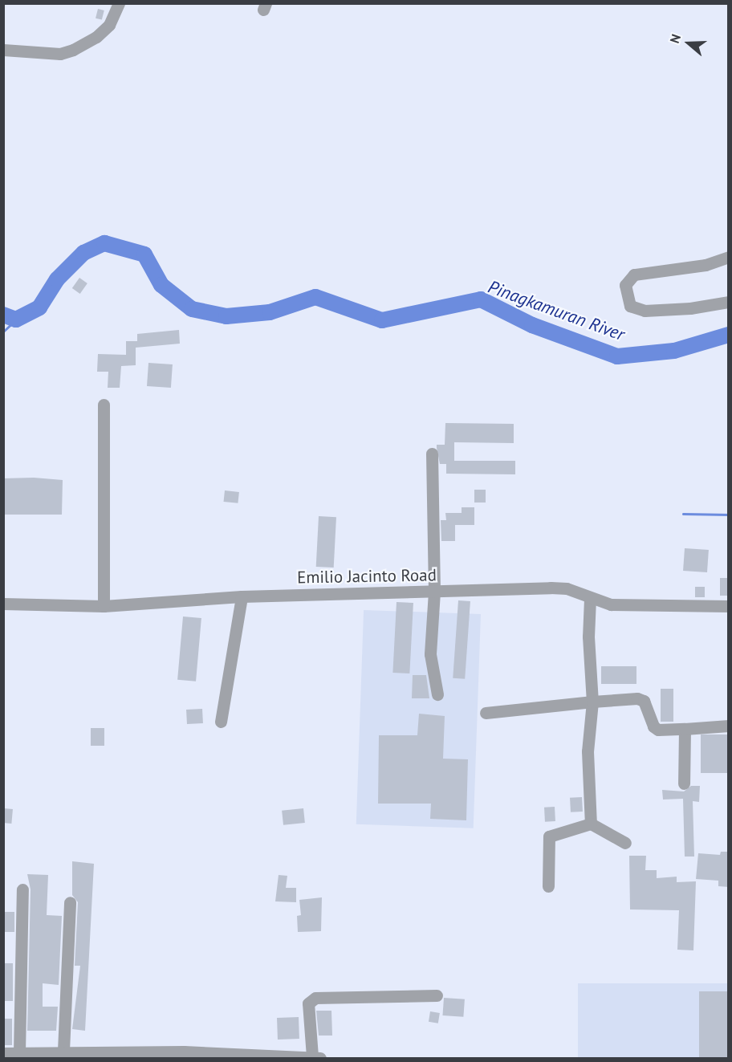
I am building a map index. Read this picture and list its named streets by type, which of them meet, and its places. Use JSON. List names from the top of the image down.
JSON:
{
  "streets": {
    "street": ["Emilio Jacinto Road"]
  },
  "water": ["Pinagkamuran River"],
  "north": "left"
}
